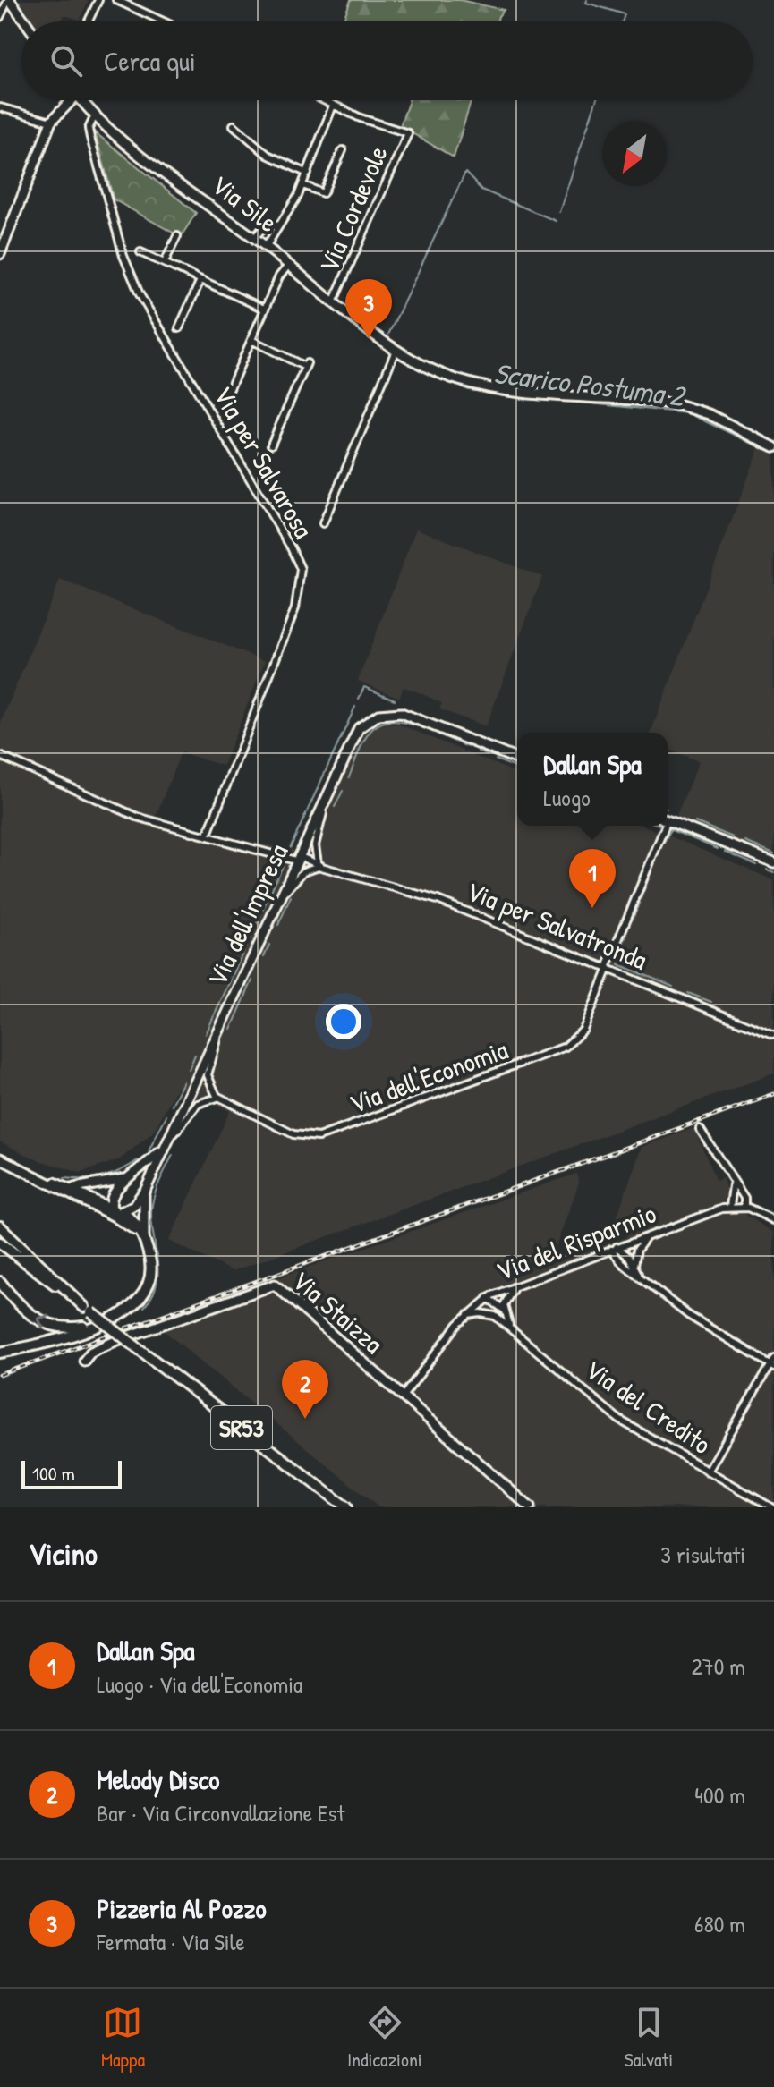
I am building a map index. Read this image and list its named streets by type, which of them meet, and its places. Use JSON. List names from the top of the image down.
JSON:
{
  "streets": {
    "main road": ["SR53"],
    "street": [
      "Via Sile",
      "Via Cordevole",
      "Via per Salvarosa",
      "Via dell'Impresa",
      "Via per Salvatronda",
      "Via dell'Economia",
      "Via del Risparmio",
      "Via Staizza",
      "Via del Credito"
    ]
  },
  "crossings": [
    ["Via Sile", "Via Cordevole"],
    ["Via Sile", "Via per Salvarosa"],
    ["Via per Salvarosa", "Via per Salvatronda"],
    ["Via dell'Impresa", "Via per Salvatronda"],
    ["Via per Salvatronda", "Via dell'Economia"],
    ["Via del Risparmio", "Via Staizza"]
  ],
  "water": ["Scarico Postuma 2"],
  "scale_bar": "100 m",
  "north": "bottom left",
  "page": {
    "search": "Cerca qui",
    "pins": ["3", "1", "2"],
    "popup": ["Dallan Spa", "Luogo"],
    "scale": "100 m",
    "heading": ["Vicino", "3 risultati"],
    "list": [
      {
        "mark": "1",
        "name": "Dallan Spa",
        "note": "Luogo · Via dell'Economia",
        "value": "270 m"
      },
      {
        "mark": "2",
        "name": "Melody Disco",
        "note": "Bar · Via Circonvallazione Est",
        "value": "400 m"
      },
      {
        "mark": "3",
        "name": "Pizzeria Al Pozzo",
        "note": "Fermata · Via Sile",
        "value": "680 m"
      }
    ],
    "nav": ["Mappa", "Indicazioni", "Salvati"]
  }
}
